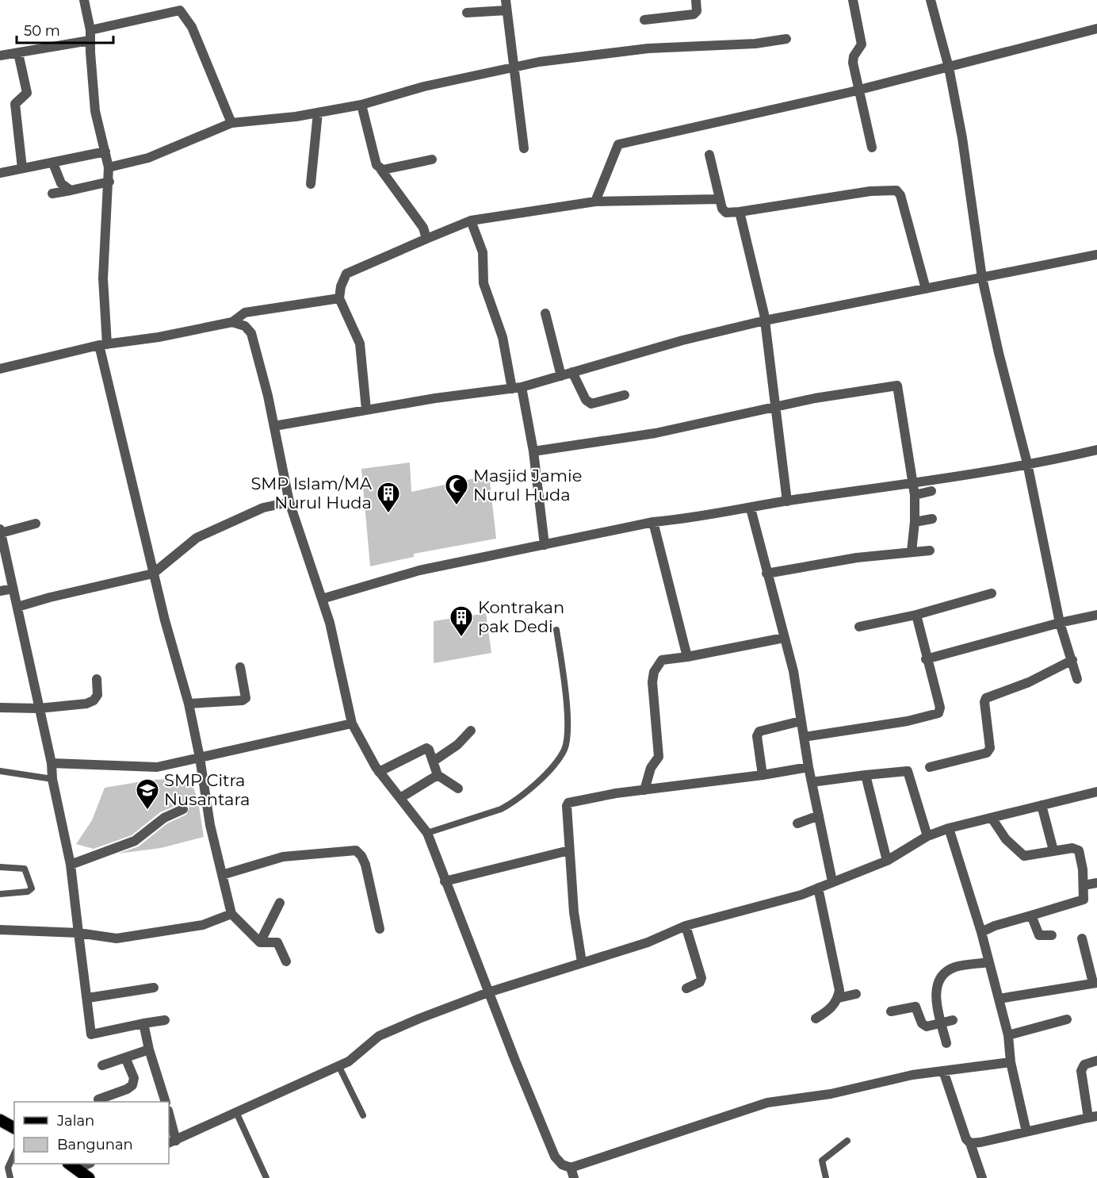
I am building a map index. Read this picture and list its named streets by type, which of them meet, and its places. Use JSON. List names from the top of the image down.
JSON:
{
  "places": {
    "mosque": ["Masjid Jamie Nurul Huda"],
    "building": ["SMP Islam/MA Nurul Huda", "Kontrakan pak Dedi"],
    "school or university": ["SMP Citra Nusantara"]
  },
  "legend": ["Jalan", "Bangunan"],
  "scale_bar": "50 m"
}
